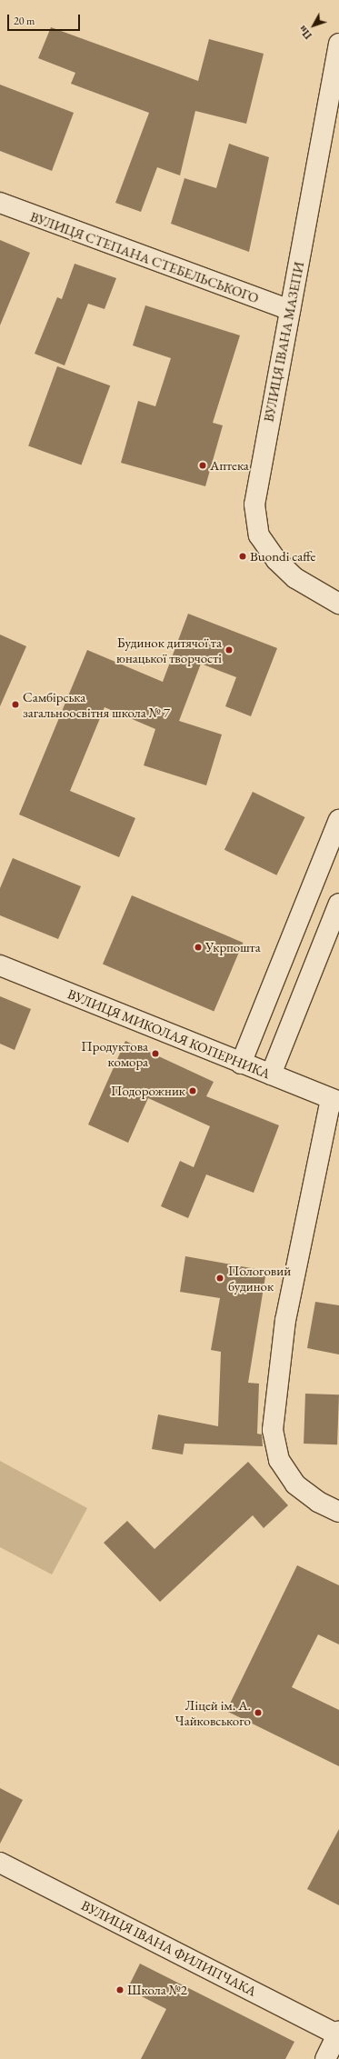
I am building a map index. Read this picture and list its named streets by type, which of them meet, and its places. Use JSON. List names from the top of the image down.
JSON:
{
  "streets": {
    "street": [
      "ВУЛИЦЯ СТЕПАНА СТЕБЕЛЬСЬКОГО",
      "ВУЛИЦЯ ІВАНА МАЗЕПИ",
      "ВУЛИЦЯ МИКОЛАЯ КОПЕРНИКА",
      "ВУЛИЦЯ ІВАНА ФИЛИПЧАКА"
    ]
  },
  "crossings": [
    ["ВУЛИЦЯ СТЕПАНА СТЕБЕЛЬСЬКОГО", "ВУЛИЦЯ ІВАНА МАЗЕПИ"]
  ],
  "places": [
    "Аптека",
    "Buondi caffe",
    "Будинок дитячої та юнацької творчості",
    "Самбірська загальноосвітня школа № 7",
    "Укрпошта",
    "Продуктова комора",
    "Подорожник",
    "Пологовий будинок",
    "Ліцей ім. А. Чайковського",
    "Школа №2"
  ],
  "scale_bar": "20 m",
  "north": "bottom left"
}
